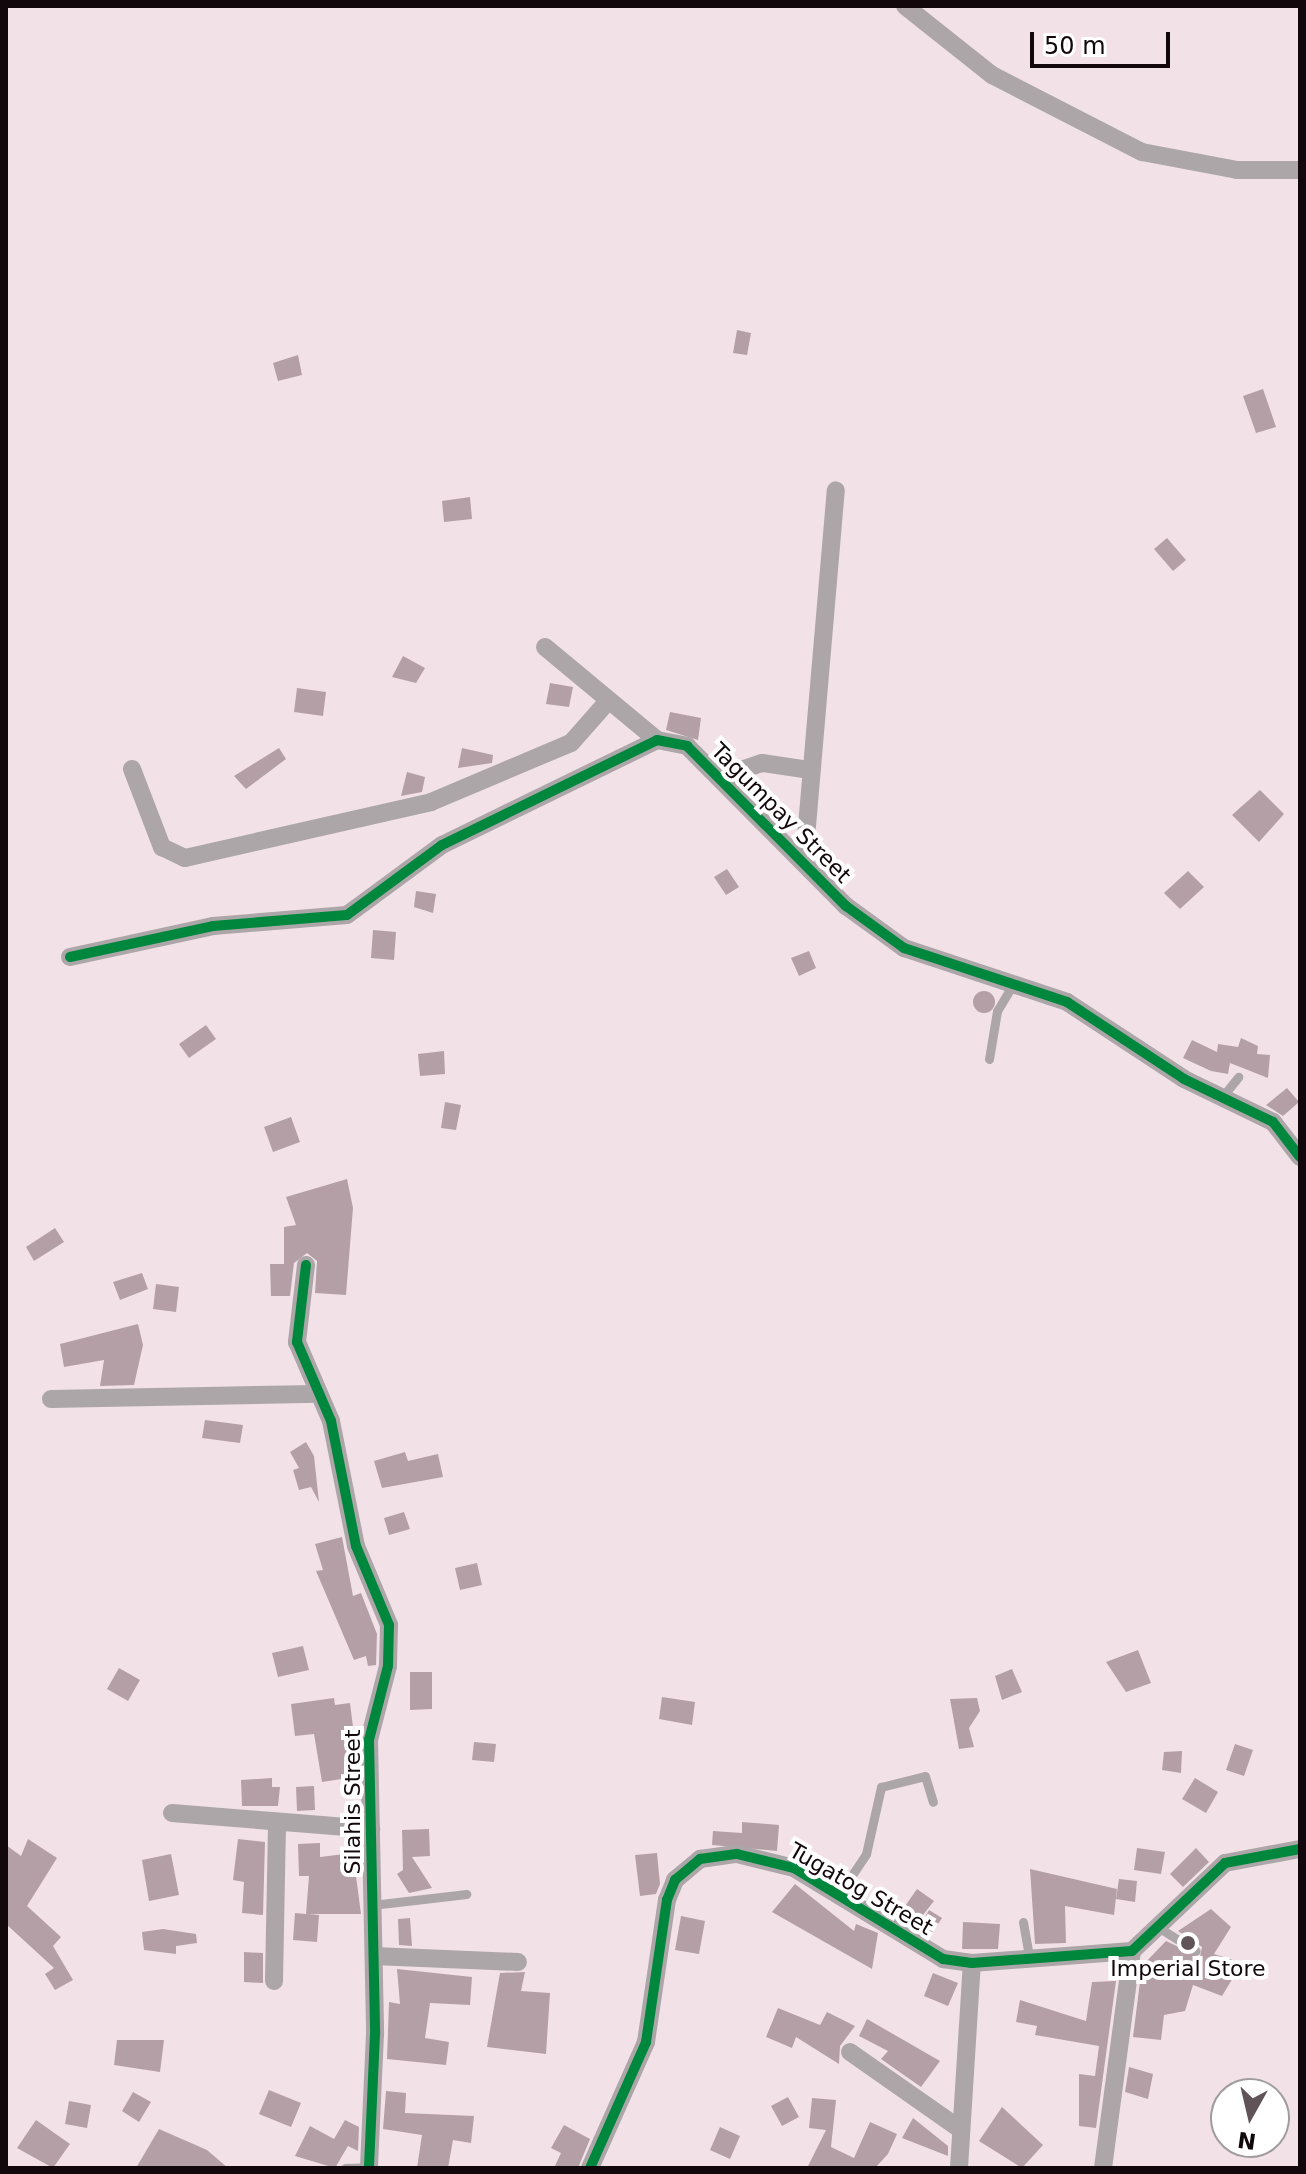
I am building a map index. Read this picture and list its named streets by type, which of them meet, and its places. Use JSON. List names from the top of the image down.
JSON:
{
  "streets": {
    "street": ["Tagumpay Street", "Silahis Street", "Tugatog Street"]
  },
  "places": ["Imperial Store"],
  "scale_bar": "50 m",
  "north": "bottom"
}
